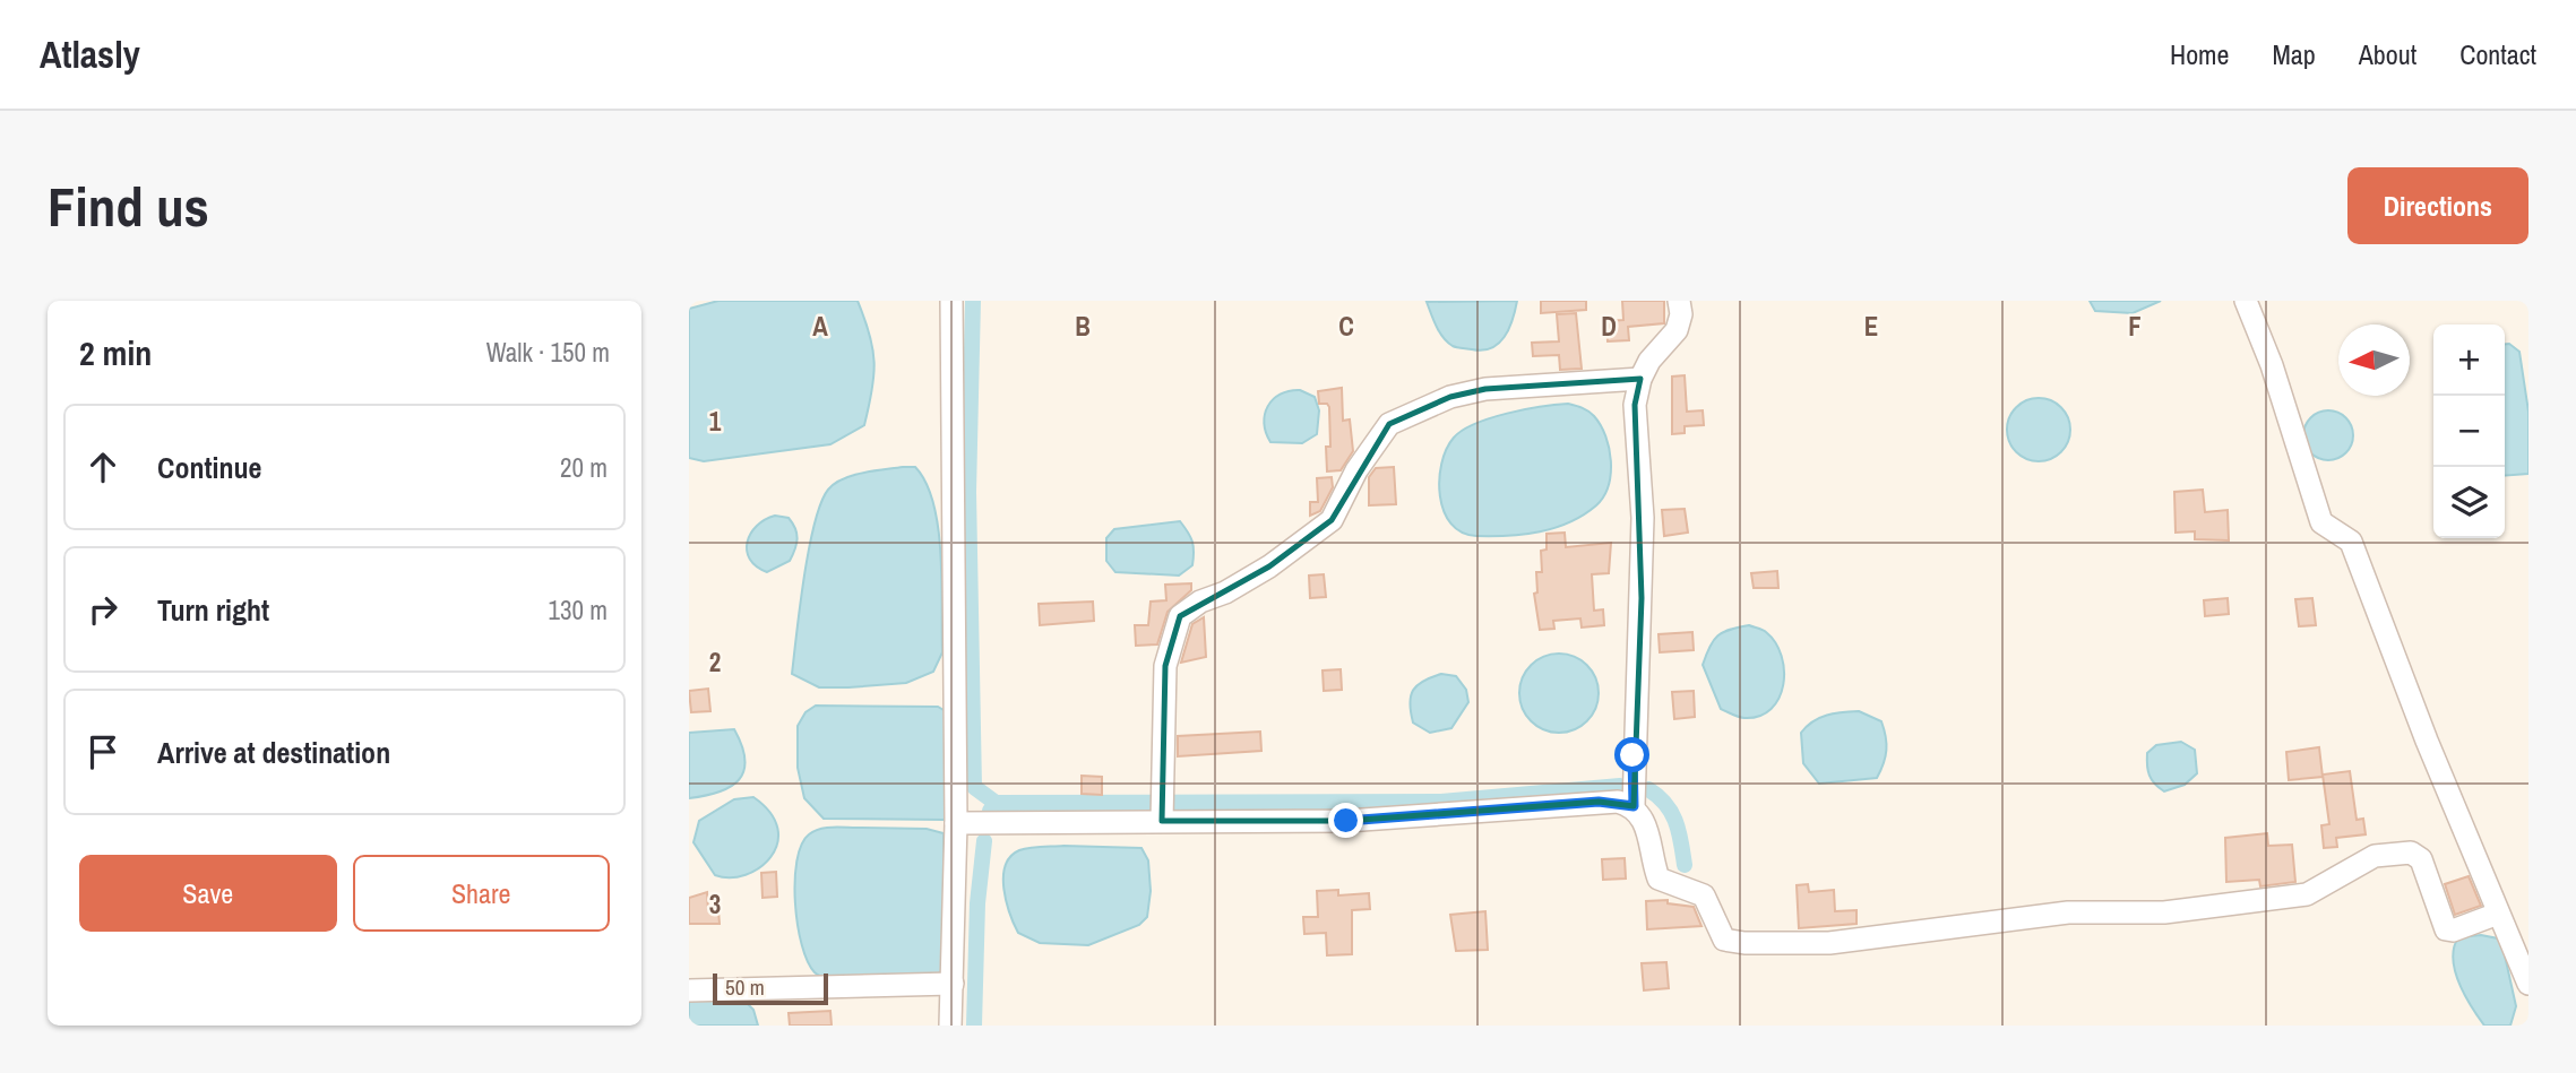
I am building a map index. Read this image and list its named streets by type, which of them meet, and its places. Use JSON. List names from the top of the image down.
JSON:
{
  "scale_bar": "50 m",
  "north": "left",
  "page": {
    "header": "Atlasly",
    "nav": [
      "Home",
      "Map",
      "About",
      "Contact"
    ],
    "buttons": [
      "Directions",
      ["Save", "Share"]
    ],
    "title": "Find us",
    "heading": ["2 min", "Walk · 150 m"],
    "map_buttons": ["+", "−"],
    "list": [
      ["Continue", "20 m"],
      ["Turn right", "130 m"],
      "Arrive at destination"
    ],
    "scale": "50 m"
  },
  "grid": {
    "columns": [
      "A",
      "B",
      "C",
      "D",
      "E",
      "F"
    ],
    "rows": ["1", "2", "3"]
  }
}
